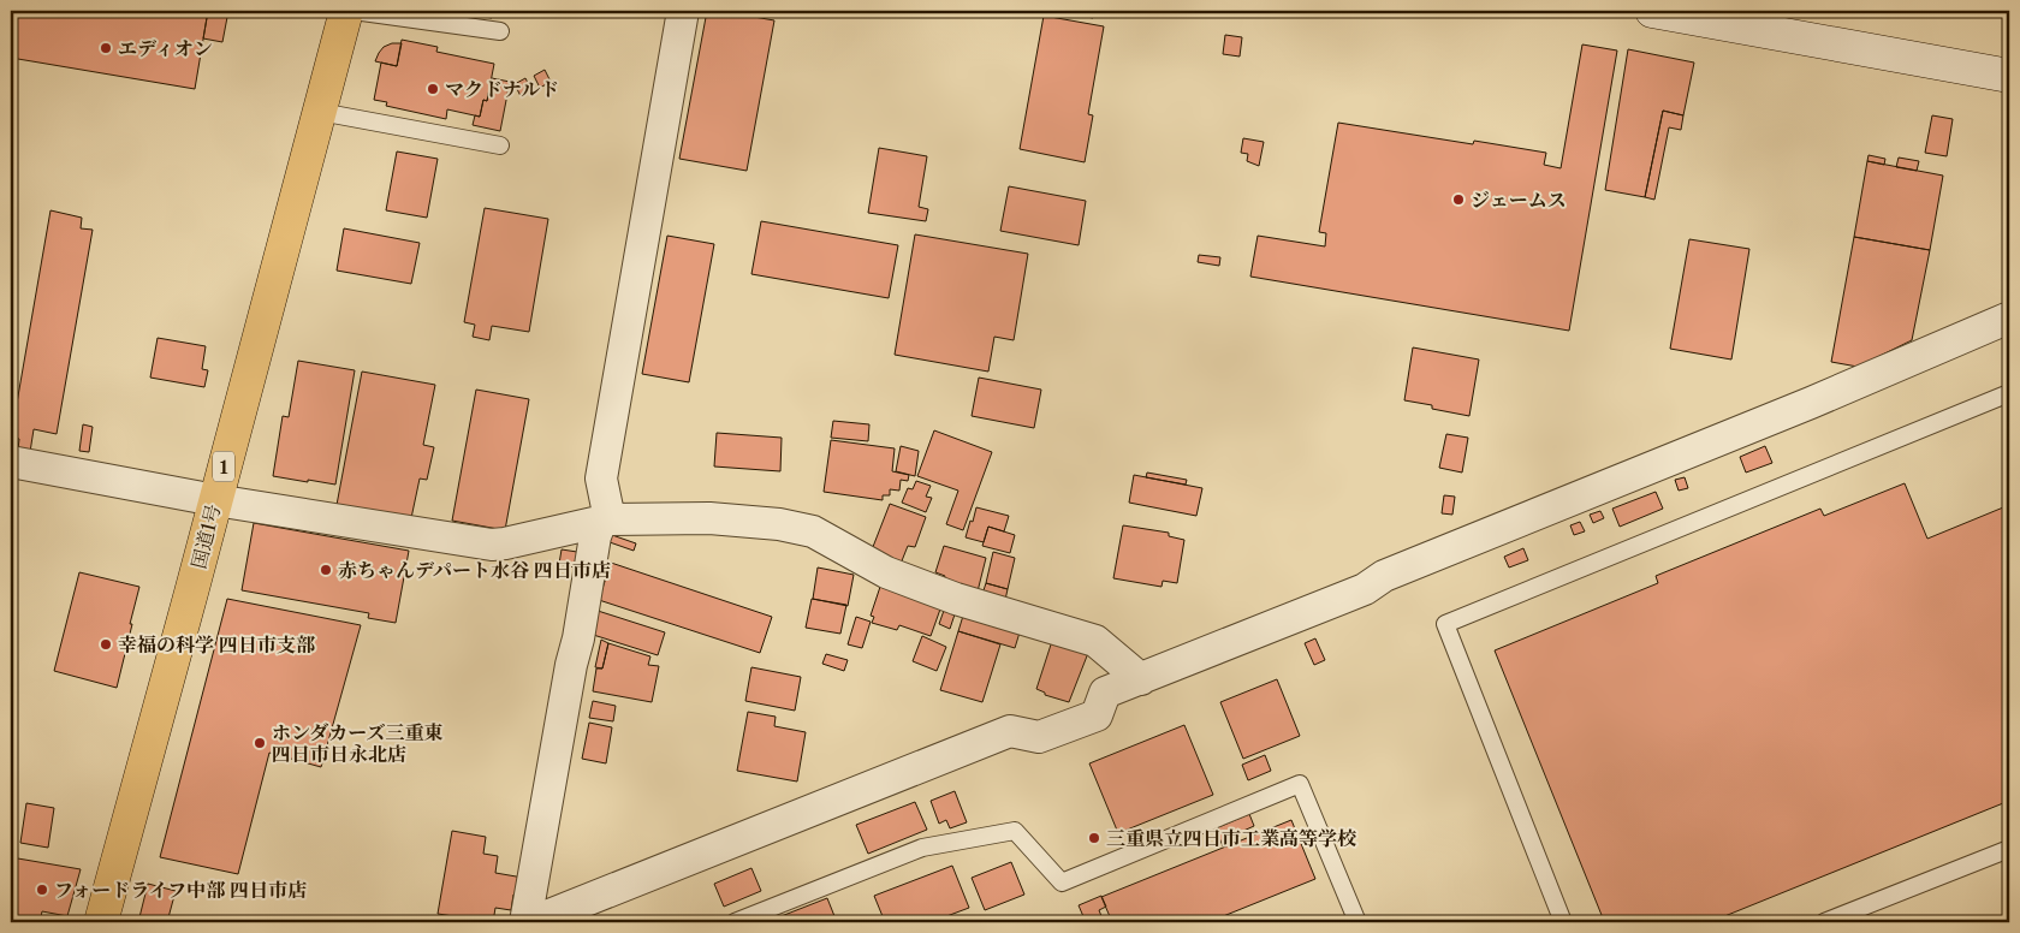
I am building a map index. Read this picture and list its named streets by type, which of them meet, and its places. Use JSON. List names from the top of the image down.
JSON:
{
  "streets": {
    "highway": ["1", "国道1号"]
  },
  "places": [
    "エディオン",
    "マクドナルド",
    "ジェームス",
    "赤ちゃんデパート水谷 四日市店",
    "幸福の科学 四日市支部",
    "ホンダカーズ三重東 四日市日永北店",
    "三重県立四日市工業高等学校",
    "フォードライフ中部 四日市店"
  ]
}
